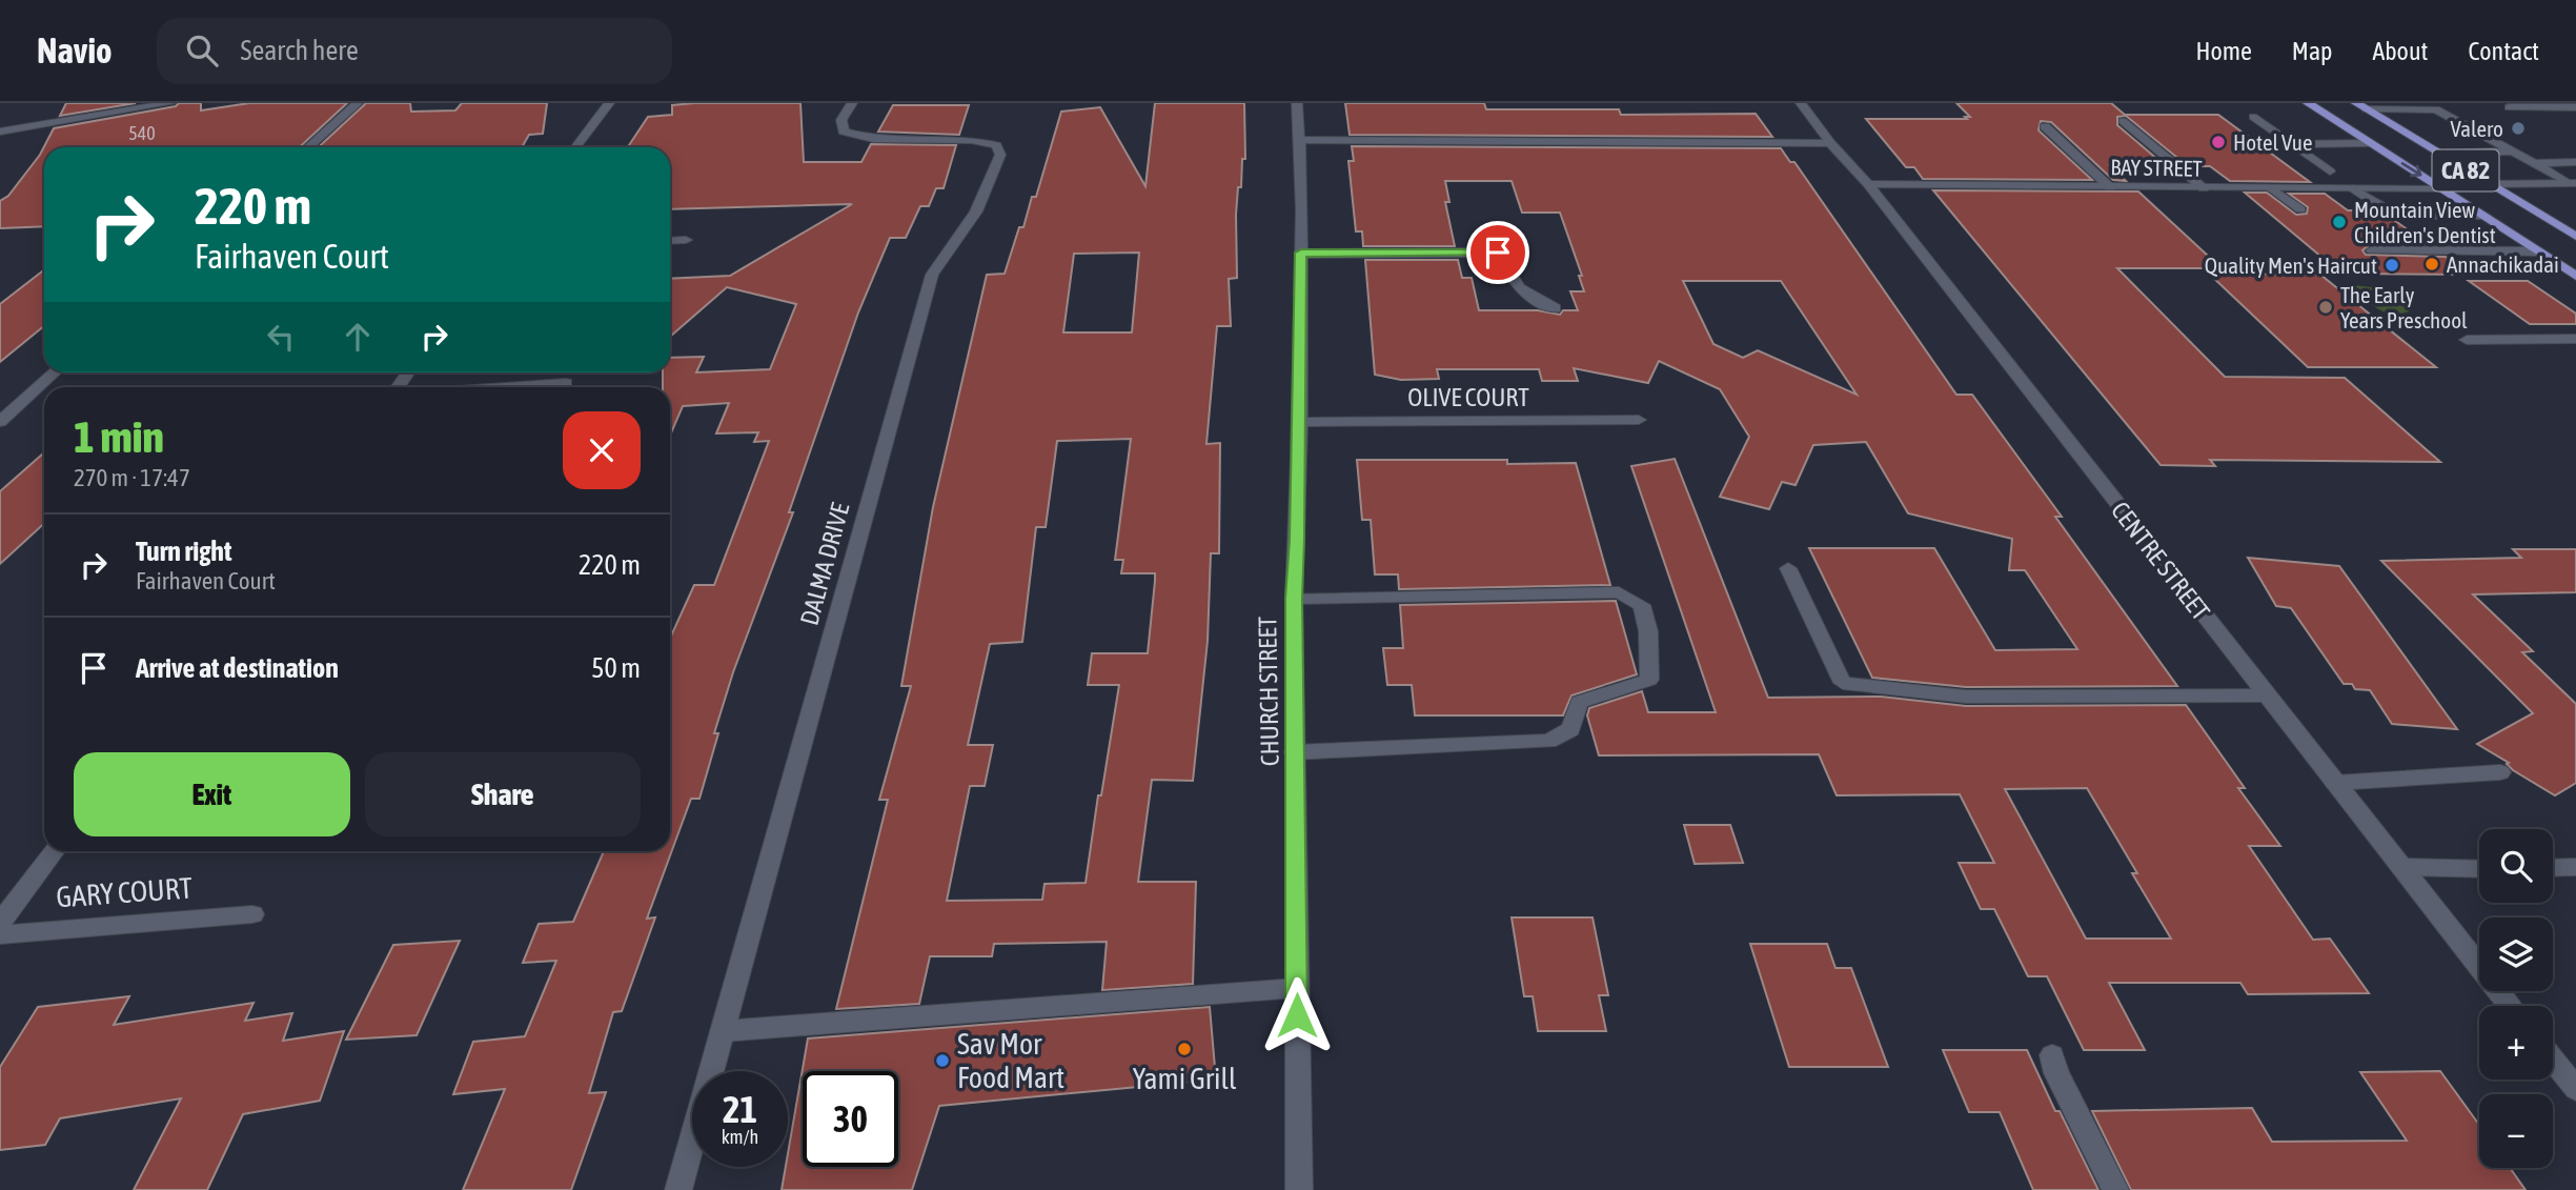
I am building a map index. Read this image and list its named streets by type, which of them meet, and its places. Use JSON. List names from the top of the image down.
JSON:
{
  "streets": {
    "main road": ["CA 82"],
    "street": [
      "BAY STREET",
      "OLIVE COURT",
      "CENTRE STREET",
      "DALMA DRIVE",
      "CHURCH STREET",
      "GARY COURT"
    ]
  },
  "crossings": [
    ["BAY STREET", "CA 82"],
    ["BAY STREET", "CENTRE STREET"],
    ["OLIVE COURT", "CHURCH STREET"]
  ],
  "places": [
    "Valero",
    "Hotel Vue",
    "Mountain View Children's Dentist",
    "Annachikadai",
    "Quality Men's Haircut",
    "The Early Years Preschool",
    "Yami Grill",
    "Sav Mor Food Mart"
  ],
  "house_numbers": ["540"],
  "page": {
    "header": "Navio",
    "search": "Search here",
    "nav": [
      "Home",
      "Map",
      "About",
      "Contact"
    ],
    "turn": ["220 m", "Fairhaven Court"],
    "heading": ["1 min", "270 m · 17:47"],
    "list": [
      {
        "name": "Turn right",
        "note": "Fairhaven Court",
        "value": "220 m"
      },
      {
        "name": "Arrive at destination",
        "value": "50 m"
      }
    ],
    "buttons": ["Exit", "Share"],
    "map_buttons": ["+", "−"],
    "speed": "21 km/h",
    "limit": "30"
  }
}
